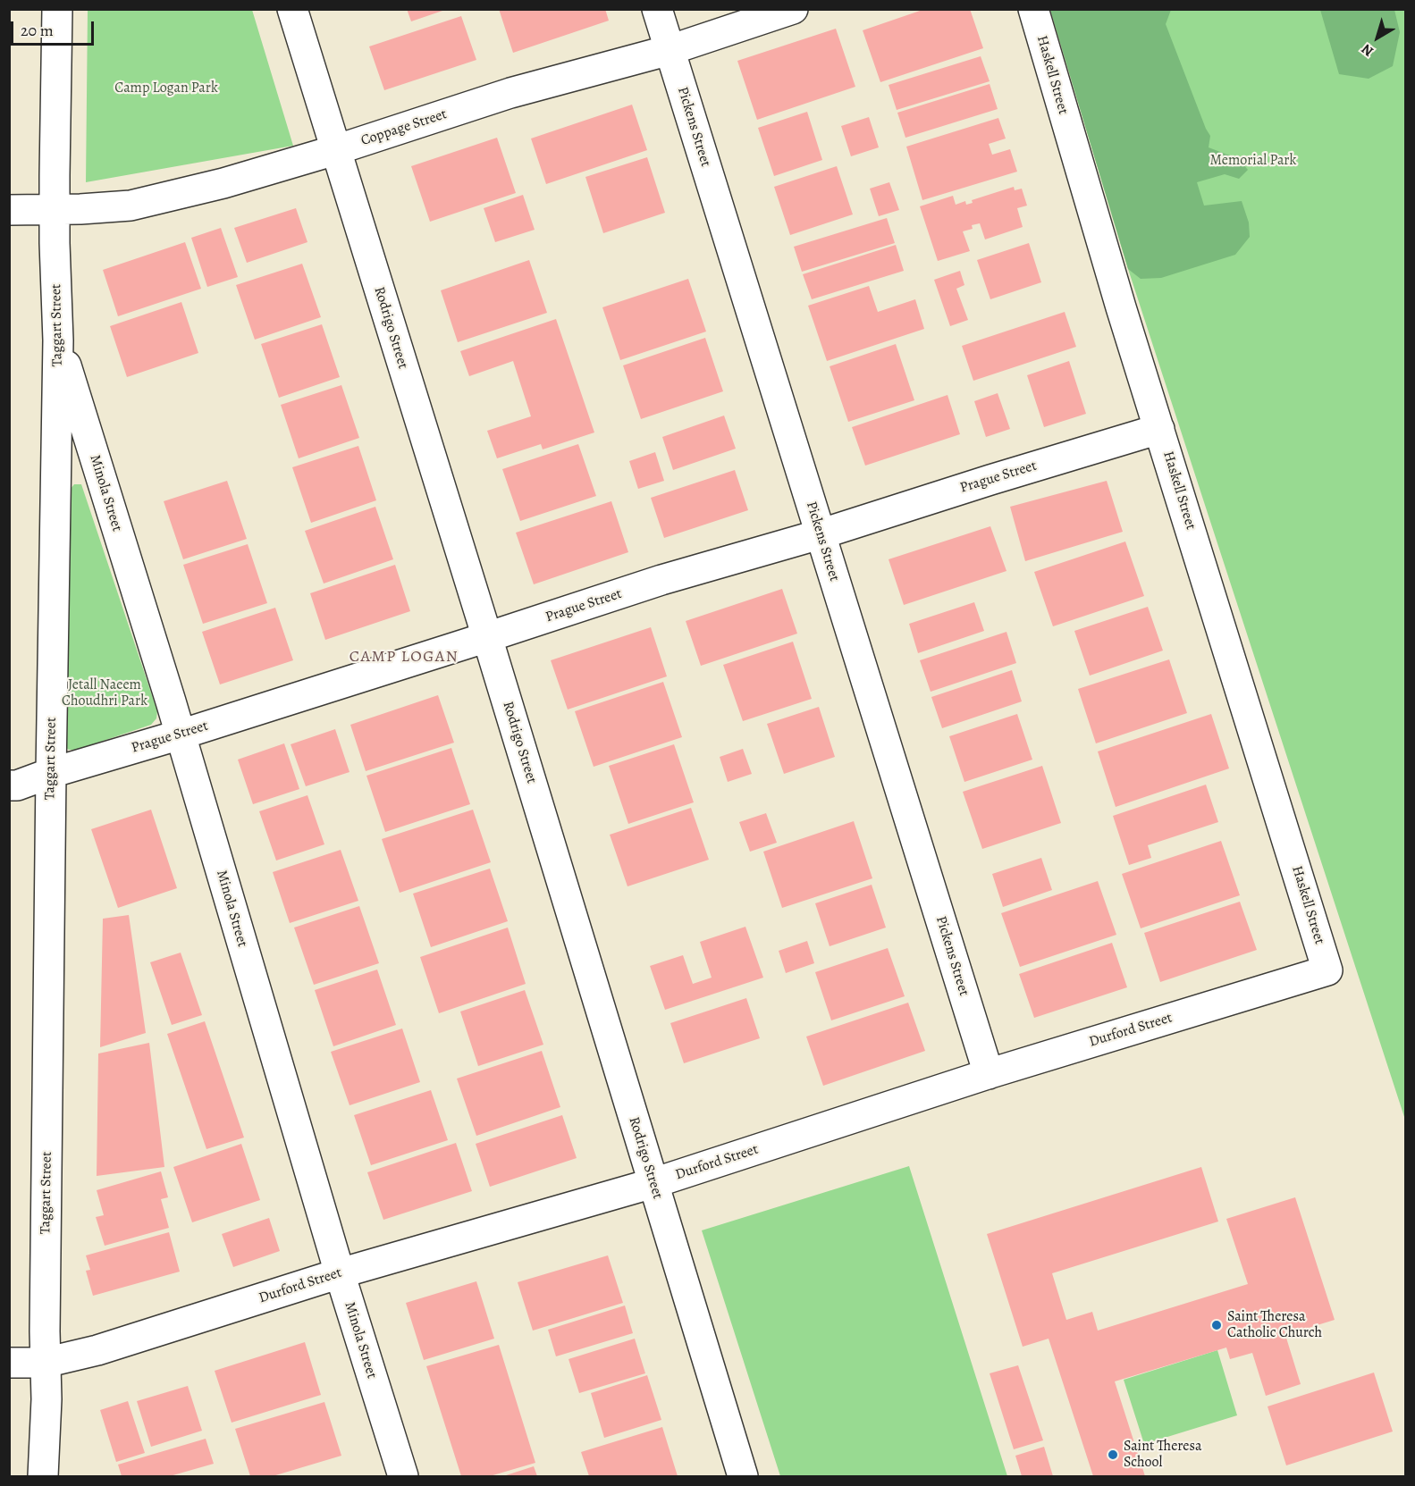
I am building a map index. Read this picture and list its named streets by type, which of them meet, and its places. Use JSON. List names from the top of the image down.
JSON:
{
  "streets": {
    "street": [
      "Haskell Street",
      "Pickens Street",
      "Coppage Street",
      "Taggart Street",
      "Rodrigo Street",
      "Prague Street",
      "Minola Street",
      "Durford Street"
    ]
  },
  "crossings": [
    ["Haskell Street", "Prague Street"],
    ["Haskell Street", "Durford Street"],
    ["Pickens Street", "Coppage Street"],
    ["Pickens Street", "Prague Street"],
    ["Pickens Street", "Durford Street"],
    ["Coppage Street", "Taggart Street"],
    ["Coppage Street", "Rodrigo Street"],
    ["Taggart Street", "Prague Street"],
    ["Taggart Street", "Minola Street"],
    ["Taggart Street", "Durford Street"],
    ["Rodrigo Street", "Prague Street"],
    ["Rodrigo Street", "Durford Street"],
    ["Prague Street", "Minola Street"],
    ["Minola Street", "Durford Street"]
  ],
  "districts": ["CAMP LOGAN"],
  "parks": ["Camp Logan Park", "Memorial Park", "Jetall Naeem Choudhri Park"],
  "places": ["Saint Theresa Catholic Church", "Saint Theresa School"],
  "scale_bar": "20 m",
  "north": "bottom left"
}
